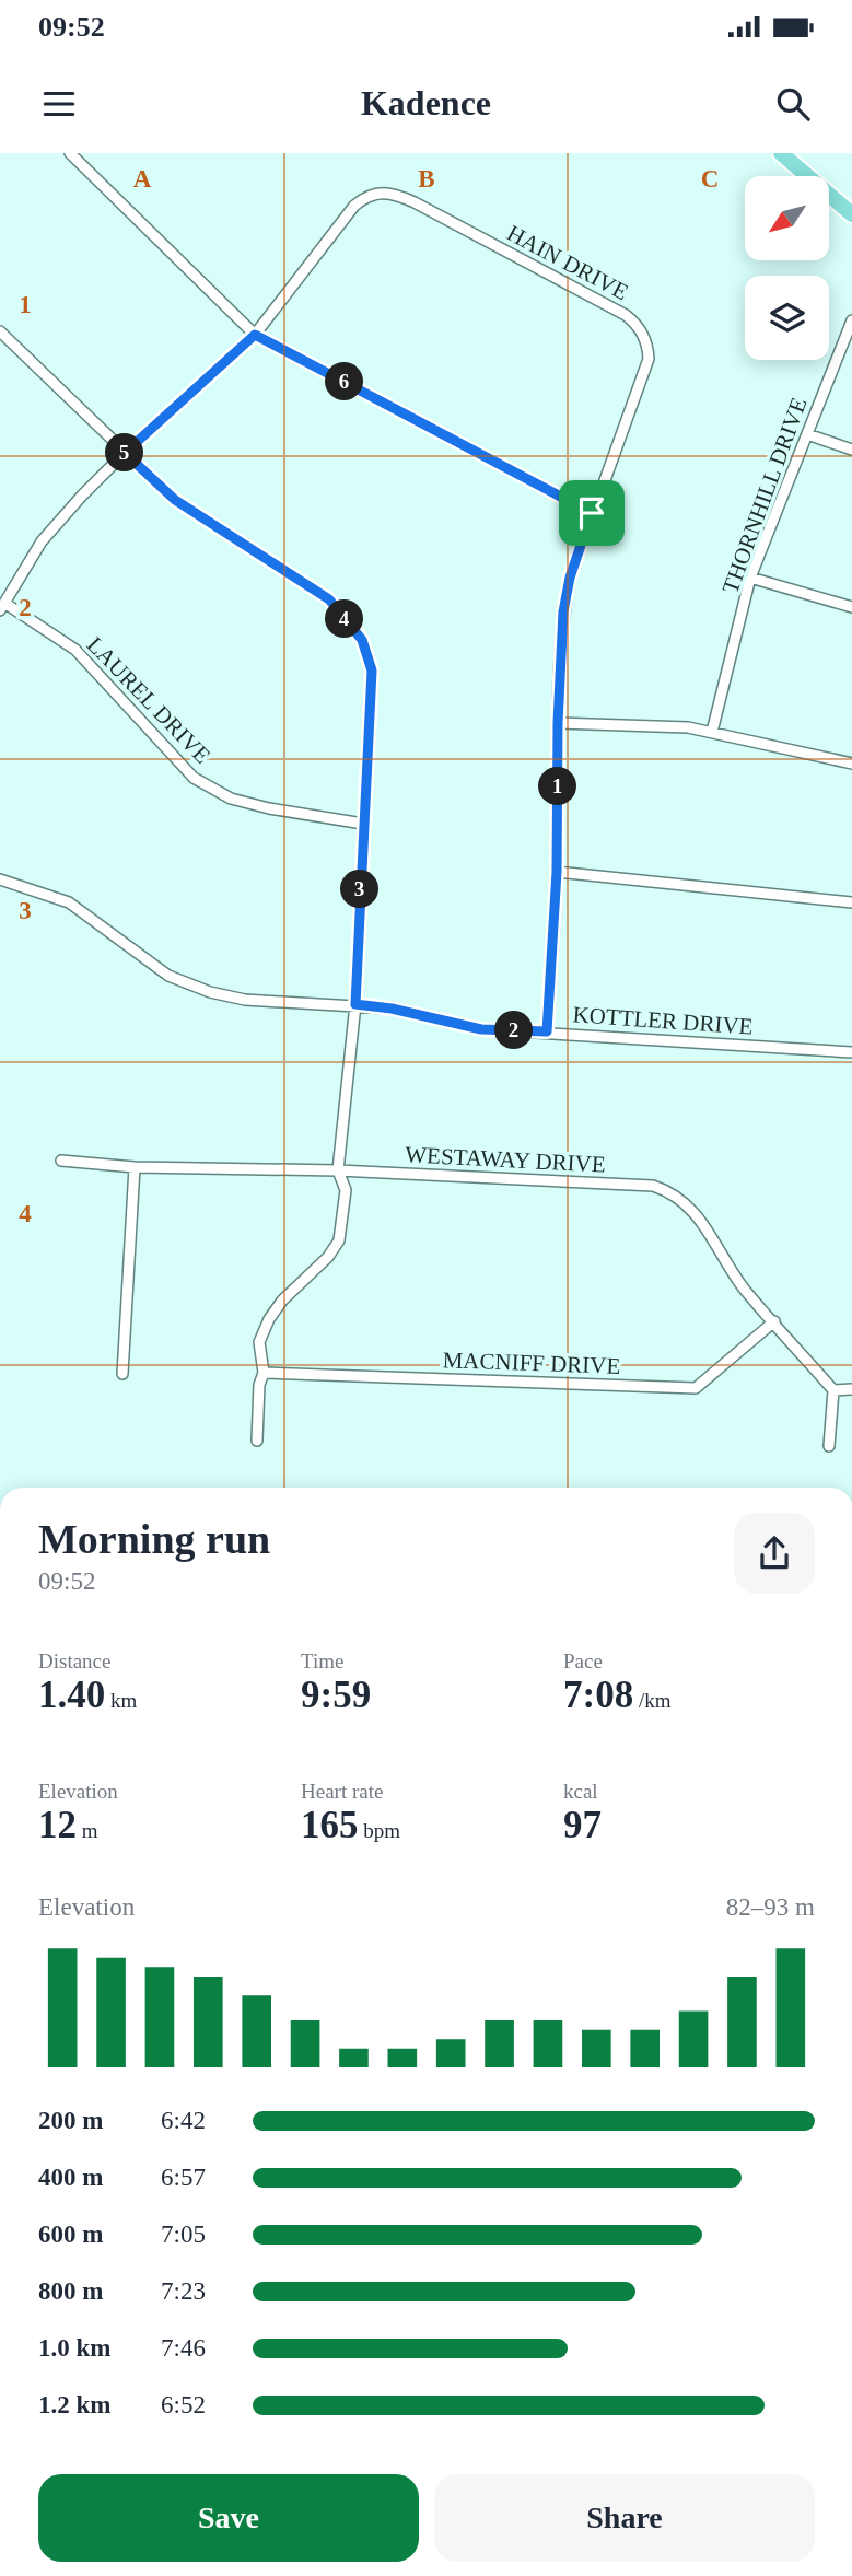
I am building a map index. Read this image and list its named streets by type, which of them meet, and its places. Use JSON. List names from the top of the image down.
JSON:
{
  "streets": {
    "street": [
      "HAIN DRIVE",
      "THORNHILL DRIVE",
      "LAUREL DRIVE",
      "KOTTLER DRIVE",
      "WESTAWAY DRIVE",
      "MACNIFF DRIVE"
    ]
  },
  "crossings": [
    ["HAIN DRIVE", "LAUREL DRIVE"],
    ["HAIN DRIVE", "KOTTLER DRIVE"],
    ["WESTAWAY DRIVE", "MACNIFF DRIVE"]
  ],
  "north": "bottom left",
  "page": {
    "status": "09:52",
    "header": "Kadence",
    "pins": [
      "6",
      "5",
      "4",
      "1",
      "3",
      "2"
    ],
    "heading": ["Morning run", "09:52"],
    "stats": [
      ["Distance", "1.40 km"],
      ["Time", "9:59"],
      ["Pace", "7:08 /km"],
      ["Elevation", "12 m"],
      ["Heart rate", "165 bpm"],
      ["kcal", "97"]
    ],
    "chart": ["Elevation", "82–93 m"],
    "list": [
      {
        "name": "200 m",
        "note": "6:42"
      },
      {
        "name": "400 m",
        "note": "6:57"
      },
      {
        "name": "600 m",
        "note": "7:05"
      },
      {
        "name": "800 m",
        "note": "7:23"
      },
      {
        "name": "1.0 km",
        "note": "7:46"
      },
      {
        "name": "1.2 km",
        "note": "6:52"
      }
    ],
    "buttons": ["Save", "Share"]
  },
  "grid": {
    "columns": ["A", "B", "C"],
    "rows": [
      "1",
      "2",
      "3",
      "4"
    ]
  }
}
